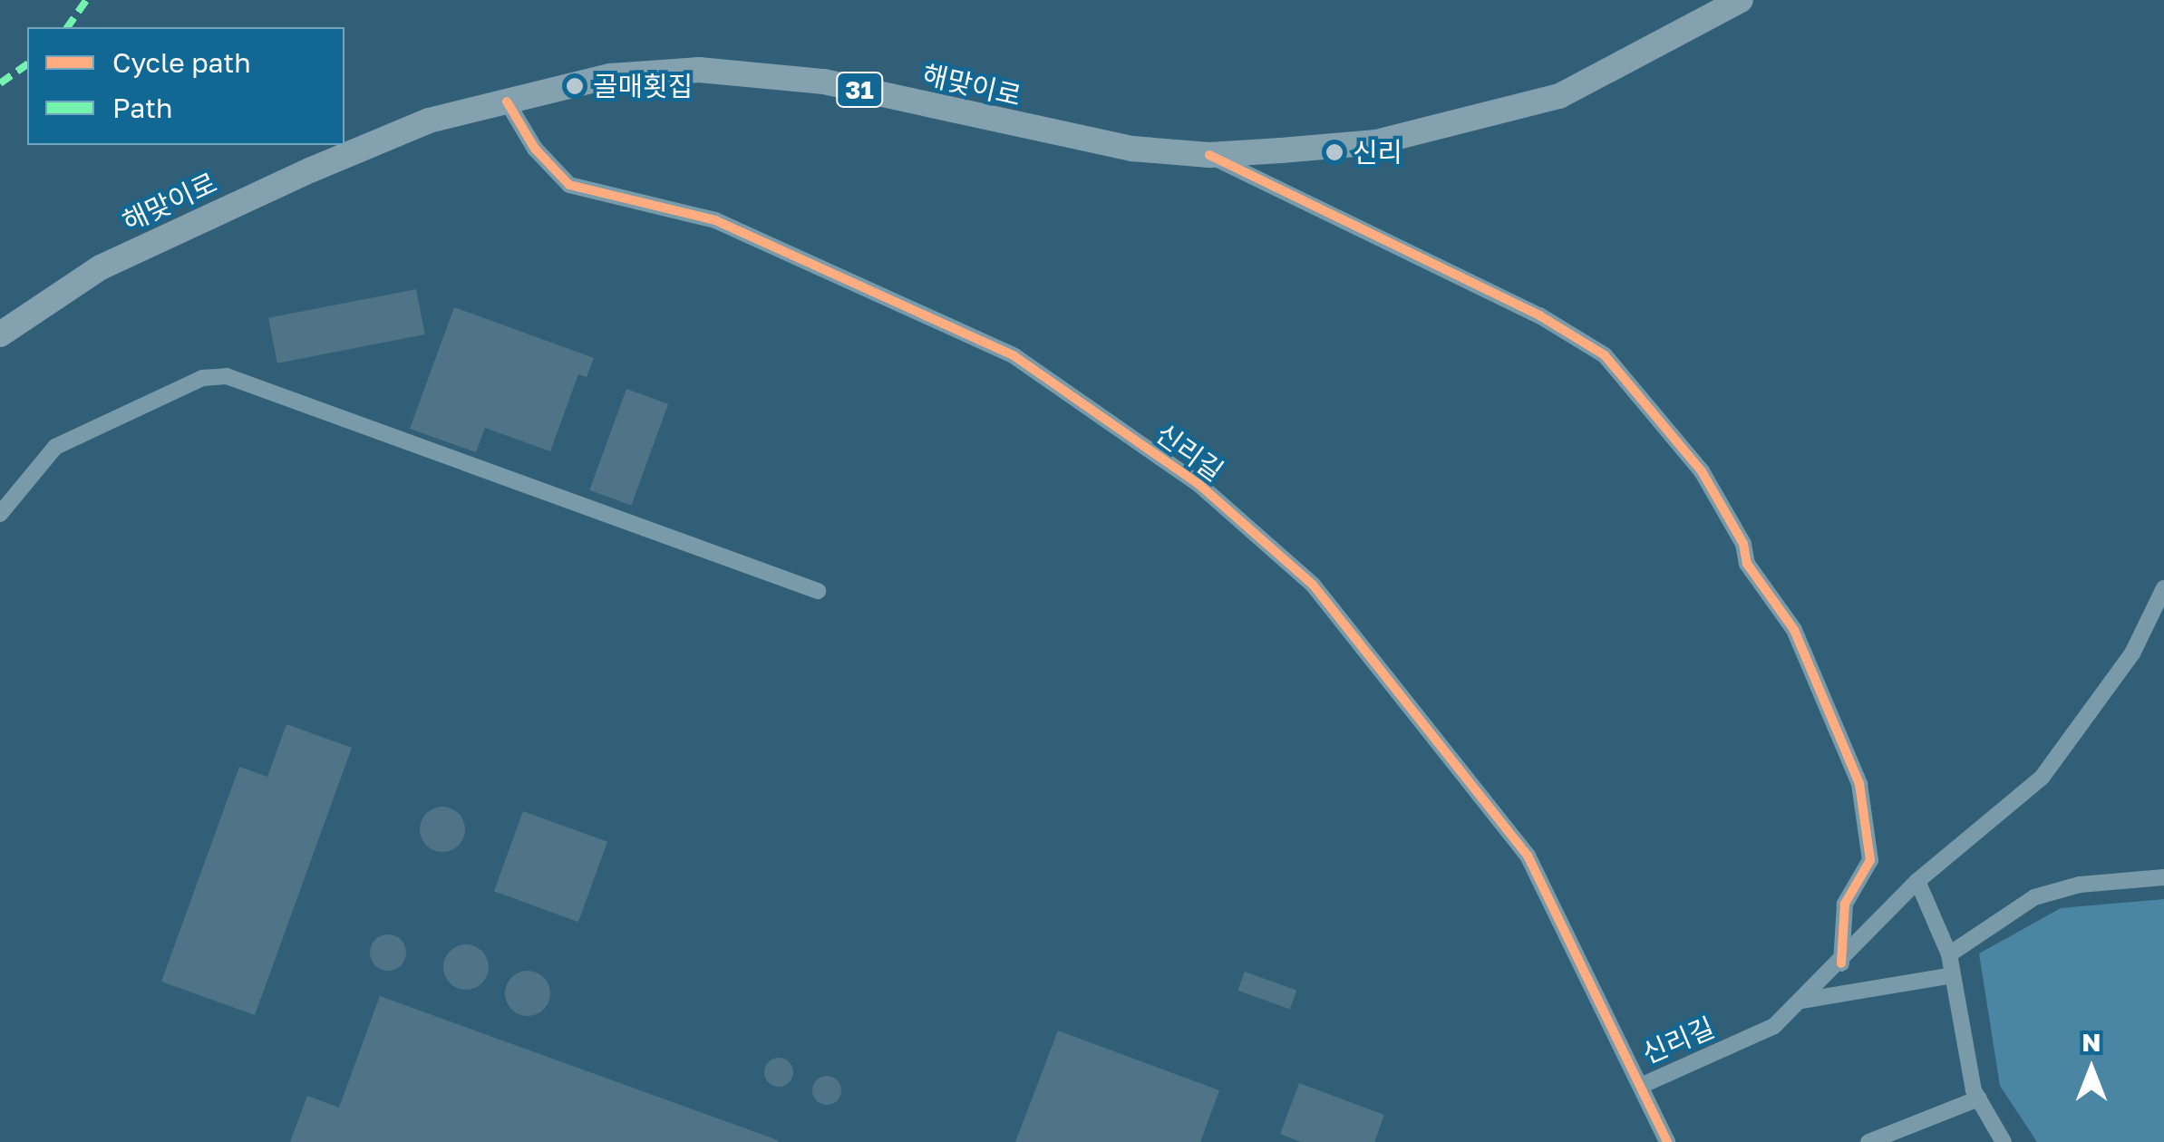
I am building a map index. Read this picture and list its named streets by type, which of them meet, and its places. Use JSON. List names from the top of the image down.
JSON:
{
  "streets": {
    "main road": ["해맞이로", "31"],
    "street": ["신리길"]
  },
  "crossings": [
    ["해맞이로", "신리길"]
  ],
  "places": ["골매횟집", "신리"],
  "legend": ["Cycle path", "Path"],
  "north": "top"
}
